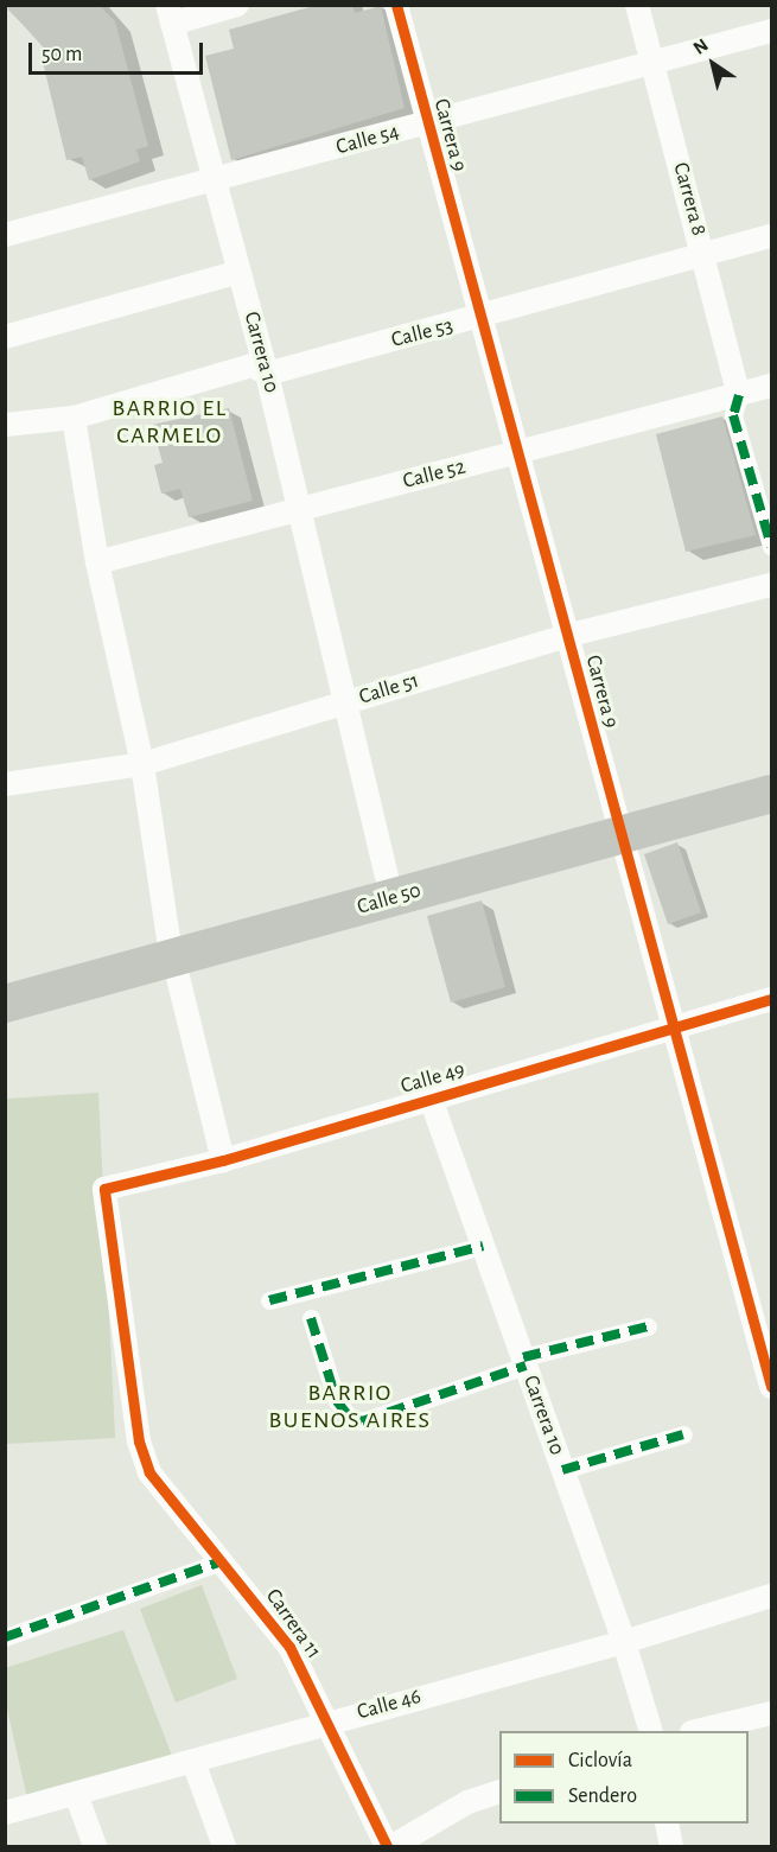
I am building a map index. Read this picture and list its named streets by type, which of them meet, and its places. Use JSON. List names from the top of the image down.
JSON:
{
  "streets": {
    "main road": ["Calle 50"],
    "street": [
      "Carrera 9",
      "Calle 54",
      "Carrera 8",
      "Calle 53",
      "Carrera 10",
      "Calle 52",
      "Calle 51",
      "Calle 49",
      "Carrera 11",
      "Calle 46"
    ]
  },
  "crossings": [
    ["Carrera 9", "Calle 54"],
    ["Carrera 9", "Calle 53"],
    ["Carrera 9", "Calle 52"],
    ["Carrera 9", "Calle 51"],
    ["Carrera 9", "Calle 50"],
    ["Carrera 9", "Calle 49"],
    ["Calle 54", "Carrera 8"],
    ["Calle 54", "Carrera 10"],
    ["Carrera 8", "Calle 53"],
    ["Carrera 8", "Calle 52"],
    ["Calle 53", "Carrera 10"],
    ["Carrera 10", "Calle 52"],
    ["Carrera 10", "Calle 51"],
    ["Carrera 10", "Calle 49"],
    ["Carrera 10", "Calle 46"],
    ["Calle 49", "Carrera 11"],
    ["Carrera 11", "Calle 46"]
  ],
  "districts": ["BARRIO EL CARMELO", "BARRIO BUENOS AIRES"],
  "legend": ["Ciclovía", "Sendero"],
  "scale_bar": "50 m",
  "north": "top left"
}
